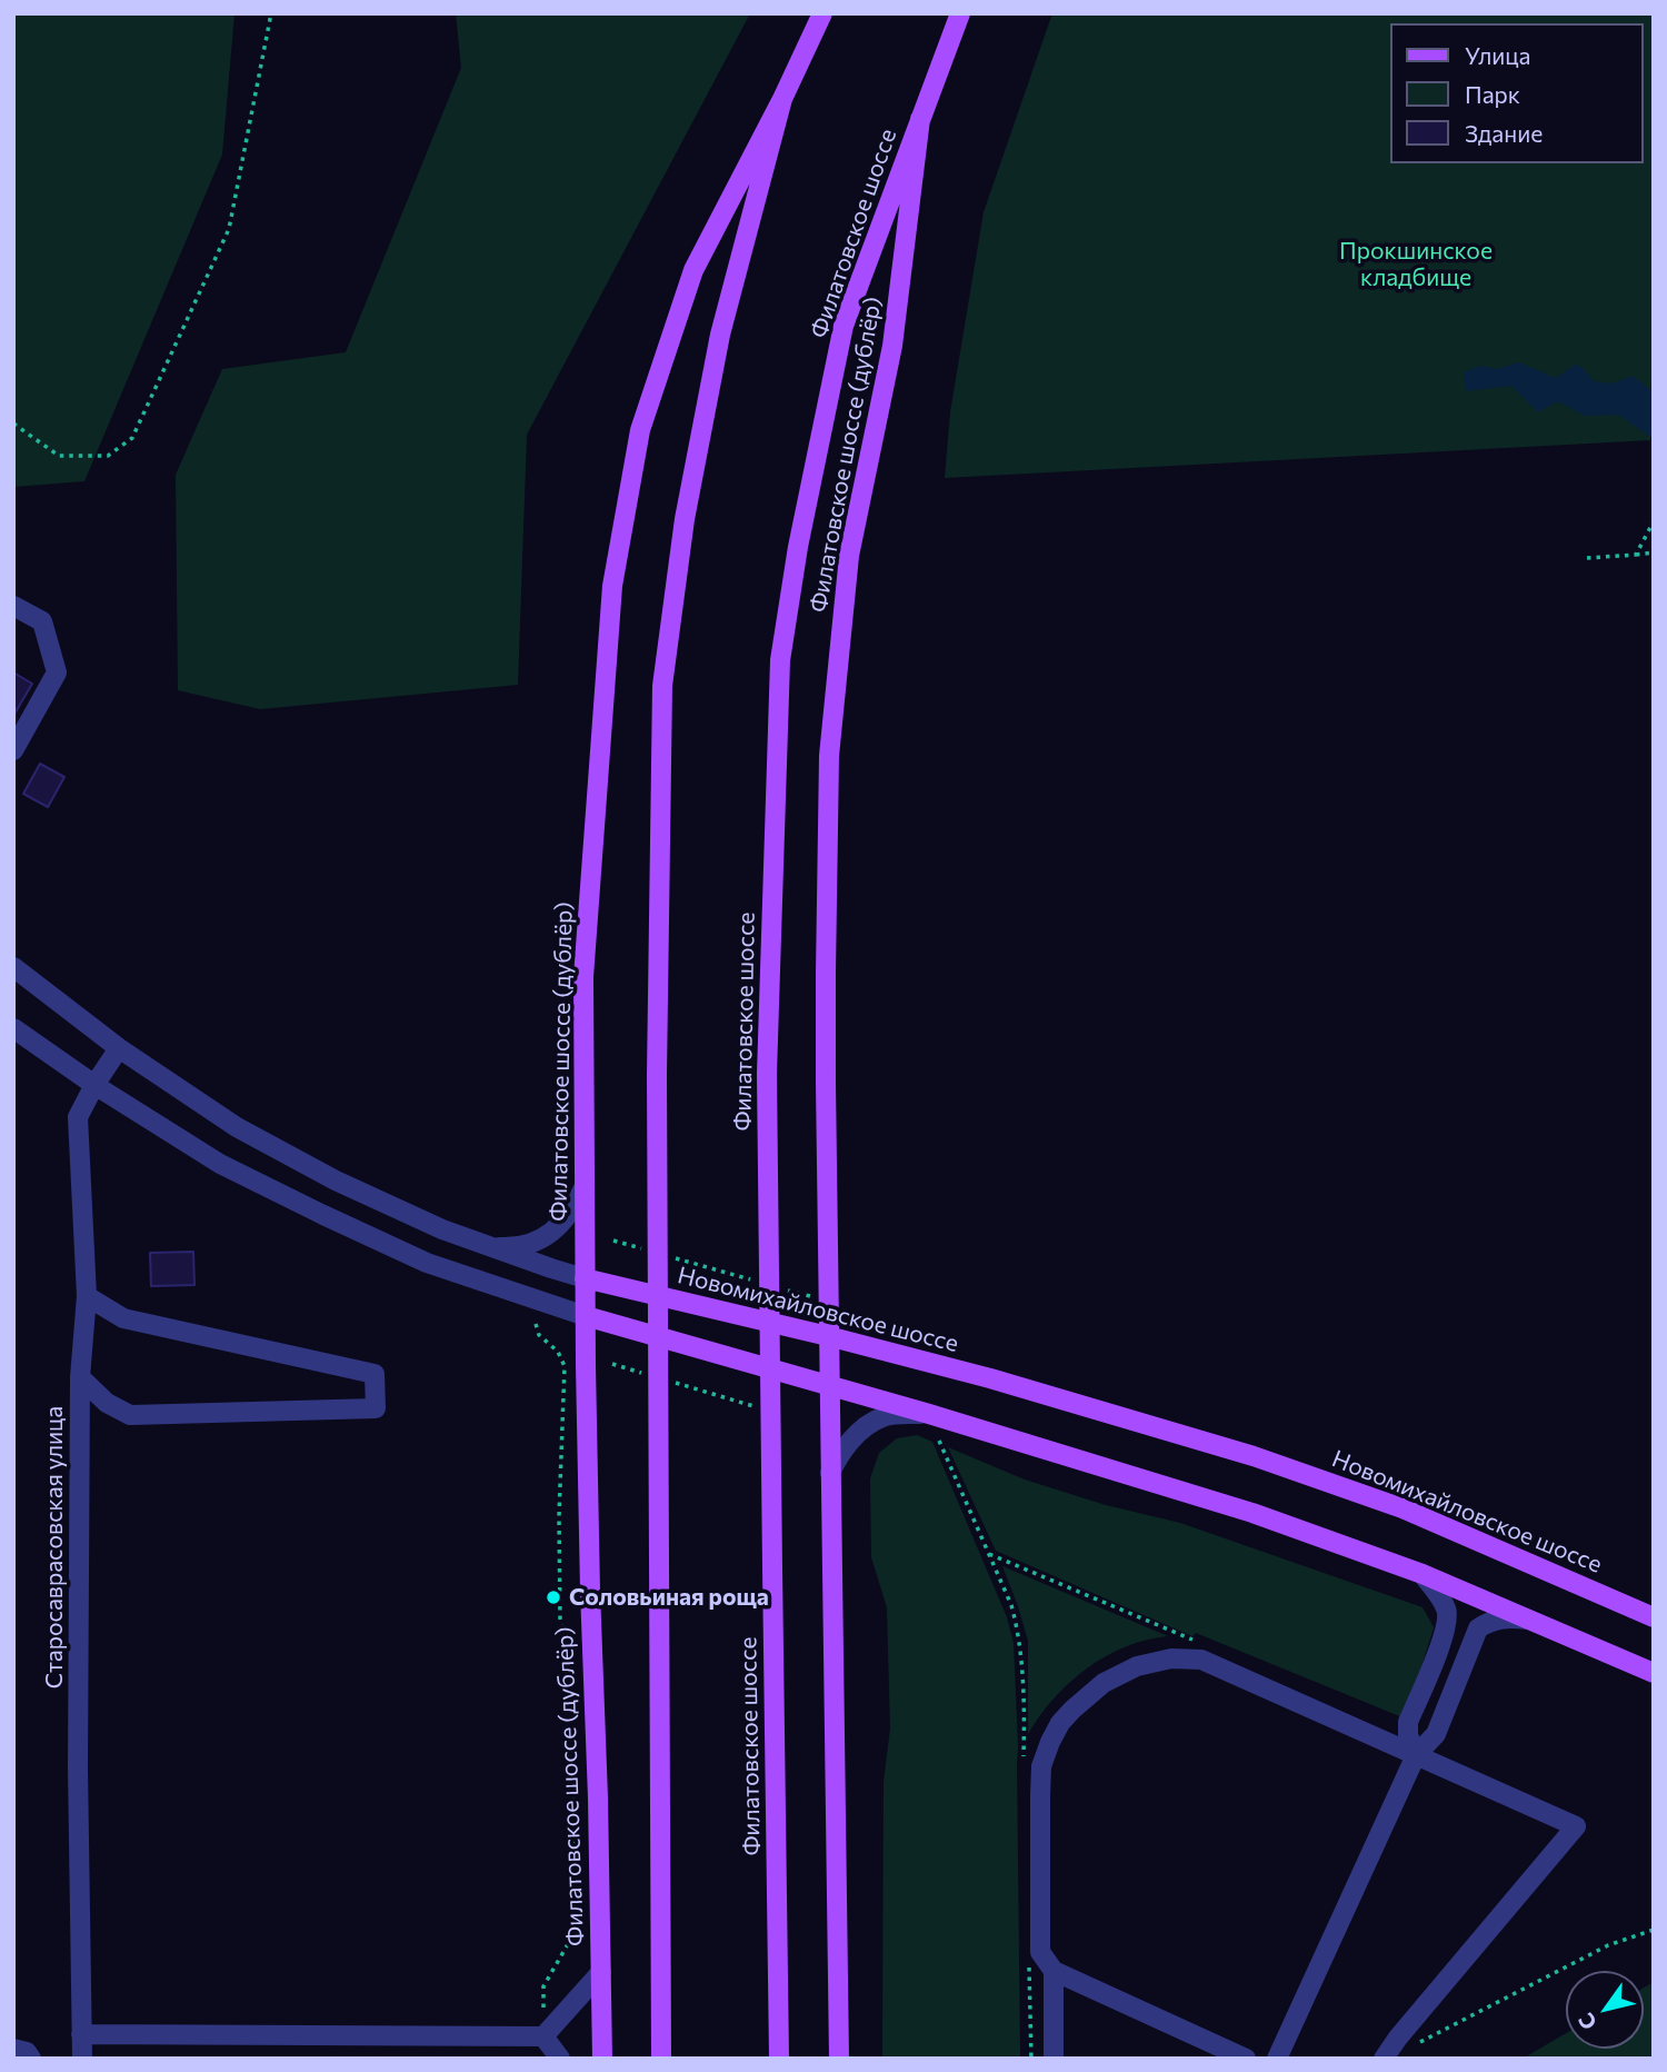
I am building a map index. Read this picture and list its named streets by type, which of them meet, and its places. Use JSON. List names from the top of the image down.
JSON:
{
  "streets": {
    "main road": ["Филатовское шоссе", "Филатовское шоссе (дублёр)", "Новомихайловское шоссе"],
    "street": ["Старосаврасовская улица"]
  },
  "crossings": [
    ["Филатовское шоссе", "Филатовское шоссе (дублёр)"],
    ["Филатовское шоссе (дублёр)", "Новомихайловское шоссе"],
    ["Новомихайловское шоссе", "Старосаврасовская улица"]
  ],
  "parks": ["Прокшинское кладбище"],
  "places": ["Соловьиная роща"],
  "legend": ["Улица", "Парк", "Здание"],
  "north": "bottom left"
}
